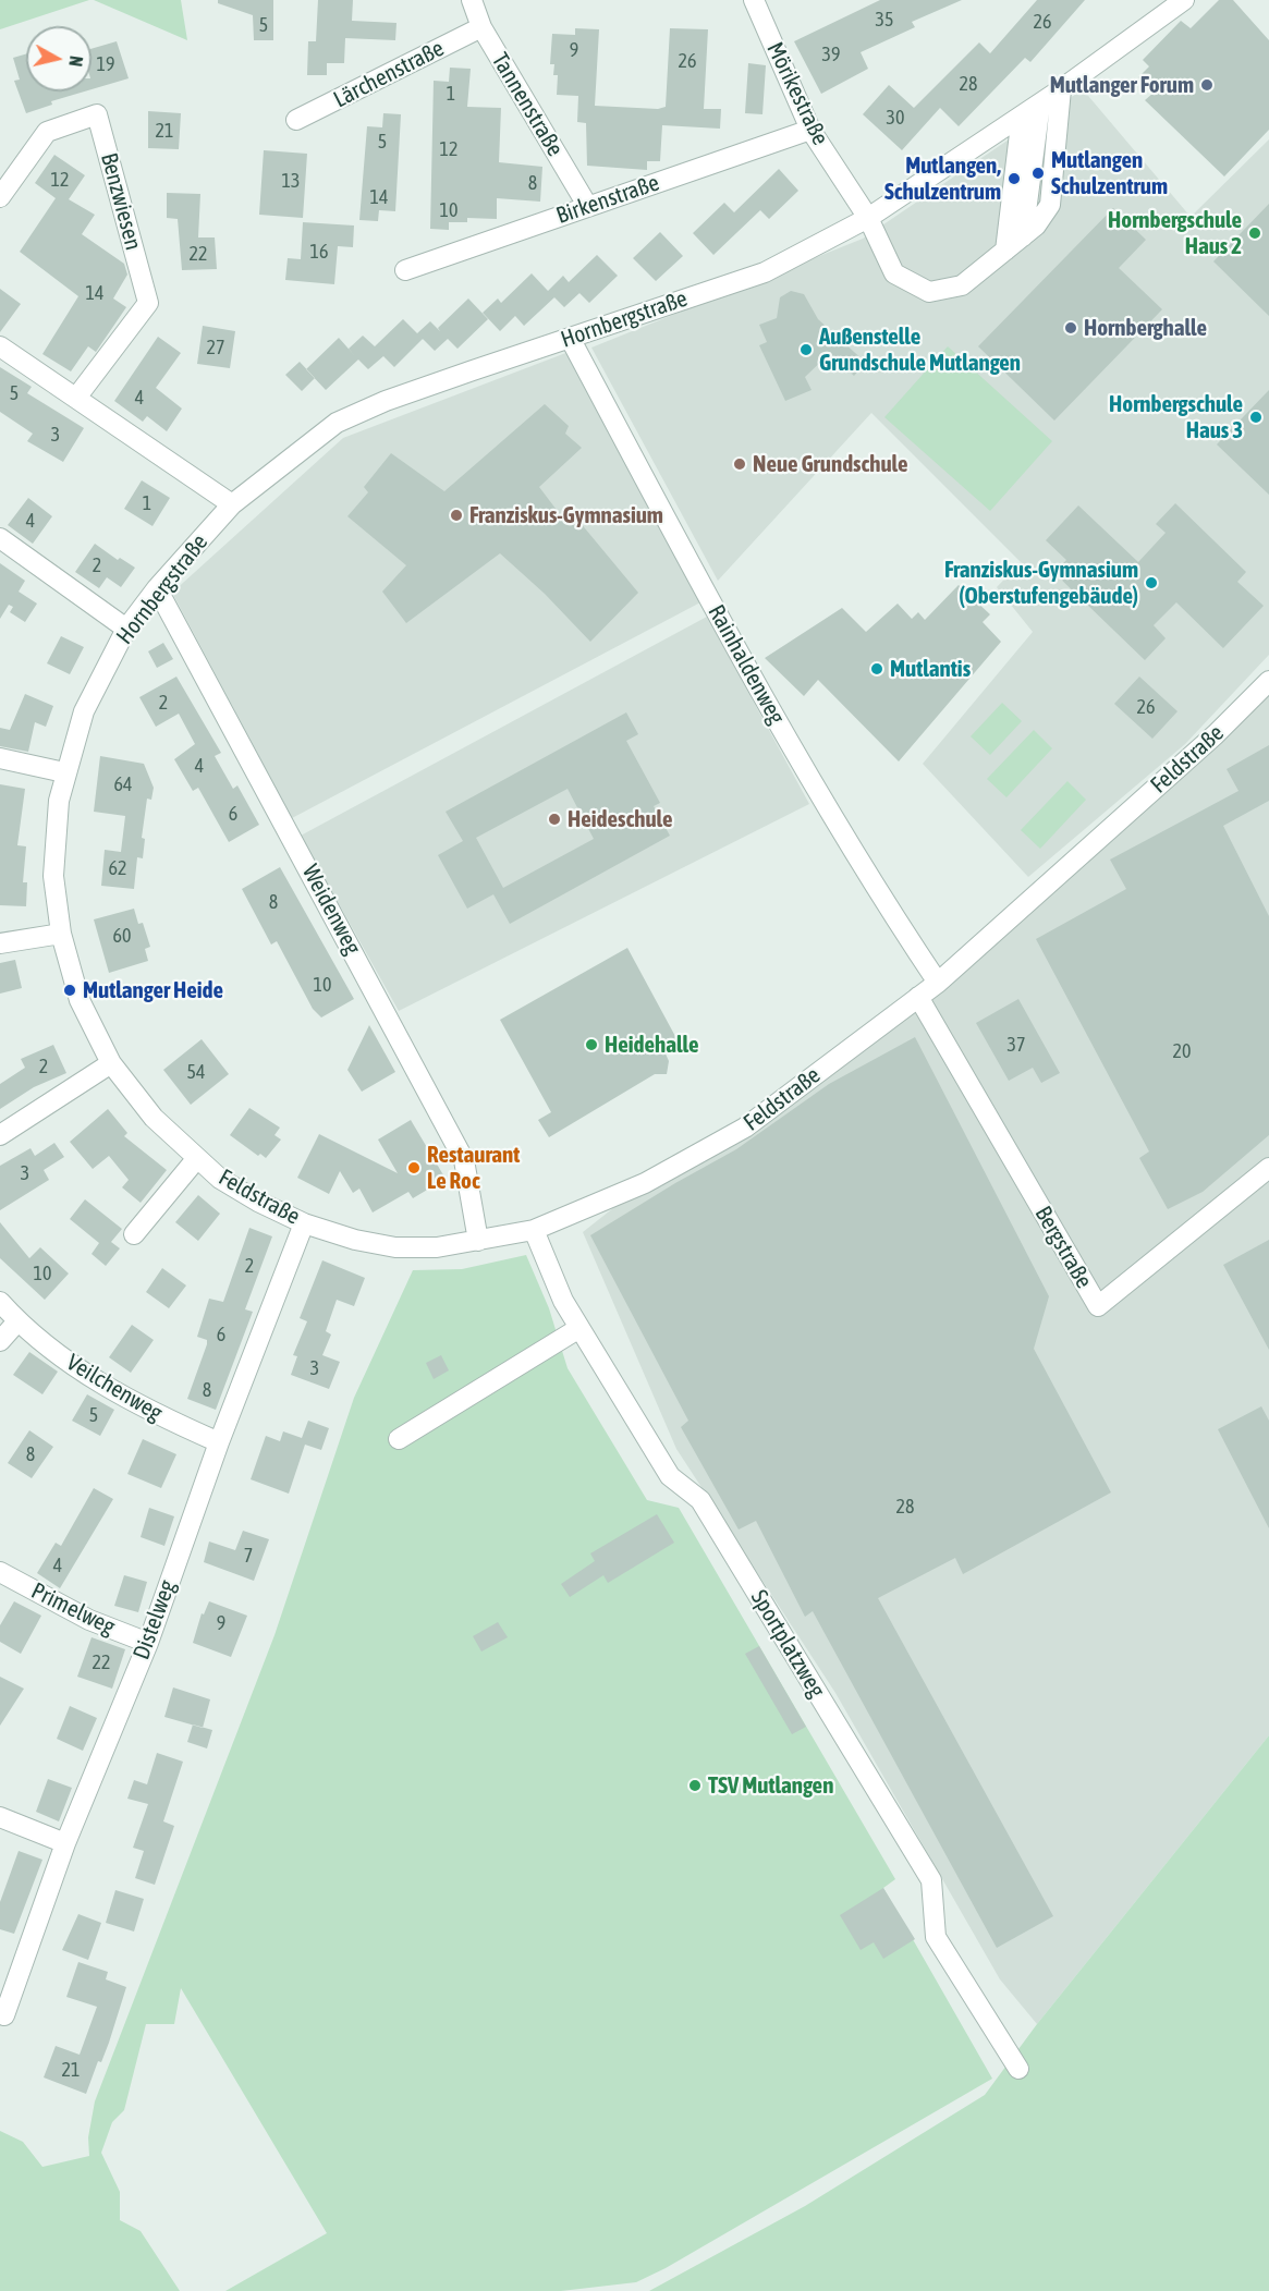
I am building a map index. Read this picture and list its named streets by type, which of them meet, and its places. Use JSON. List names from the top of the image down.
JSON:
{
  "streets": {
    "street": [
      "Lärchenstraße",
      "Mörikestraße",
      "Tannenstraße",
      "Birkenstraße",
      "Benzwiesen",
      "Hornbergstraße",
      "Rainhaldenweg",
      "Feldstraße",
      "Weidenweg",
      "Bergstraße",
      "Veilchenweg",
      "Primelweg",
      "Distelweg",
      "Sportplatzweg"
    ]
  },
  "crossings": [
    ["Lärchenstraße", "Tannenstraße"],
    ["Mörikestraße", "Birkenstraße"],
    ["Mörikestraße", "Hornbergstraße"],
    ["Tannenstraße", "Birkenstraße"],
    ["Hornbergstraße", "Rainhaldenweg"],
    ["Hornbergstraße", "Feldstraße"],
    ["Hornbergstraße", "Weidenweg"],
    ["Rainhaldenweg", "Feldstraße"],
    ["Feldstraße", "Weidenweg"],
    ["Feldstraße", "Bergstraße"],
    ["Feldstraße", "Distelweg"],
    ["Feldstraße", "Sportplatzweg"],
    ["Veilchenweg", "Distelweg"],
    ["Primelweg", "Distelweg"]
  ],
  "places": [
    "Mutlanger Forum",
    "Mutlangen Schulzentrum",
    "Mutlangen, Schulzentrum",
    "Hornbergschule Haus 2",
    "Hornberghalle",
    "Außenstelle Grundschule Mutlangen",
    "Hornbergschule Haus 3",
    "Neue Grundschule",
    "Franziskus-Gymnasium",
    "Franziskus-Gymnasium (Oberstufengebäude)",
    "Mutlantis",
    "Heideschule",
    "Mutlanger Heide",
    "Heidehalle",
    "Restaurant Le Roc",
    "TSV Mutlangen"
  ],
  "house_numbers": [
    "35",
    "26",
    "5",
    "9",
    "39",
    "26",
    "19",
    "28",
    "1",
    "30",
    "21",
    "5",
    "12",
    "12",
    "13",
    "8",
    "14",
    "10",
    "16",
    "22",
    "14",
    "27",
    "5",
    "4",
    "3",
    "1",
    "4",
    "2",
    "2",
    "26",
    "4",
    "64",
    "6",
    "62",
    "8",
    "60",
    "10",
    "37",
    "20",
    "2",
    "54",
    "3",
    "2",
    "10",
    "6",
    "3",
    "8",
    "5",
    "8",
    "28",
    "7",
    "4",
    "9",
    "22",
    "21"
  ],
  "north": "right"
}
